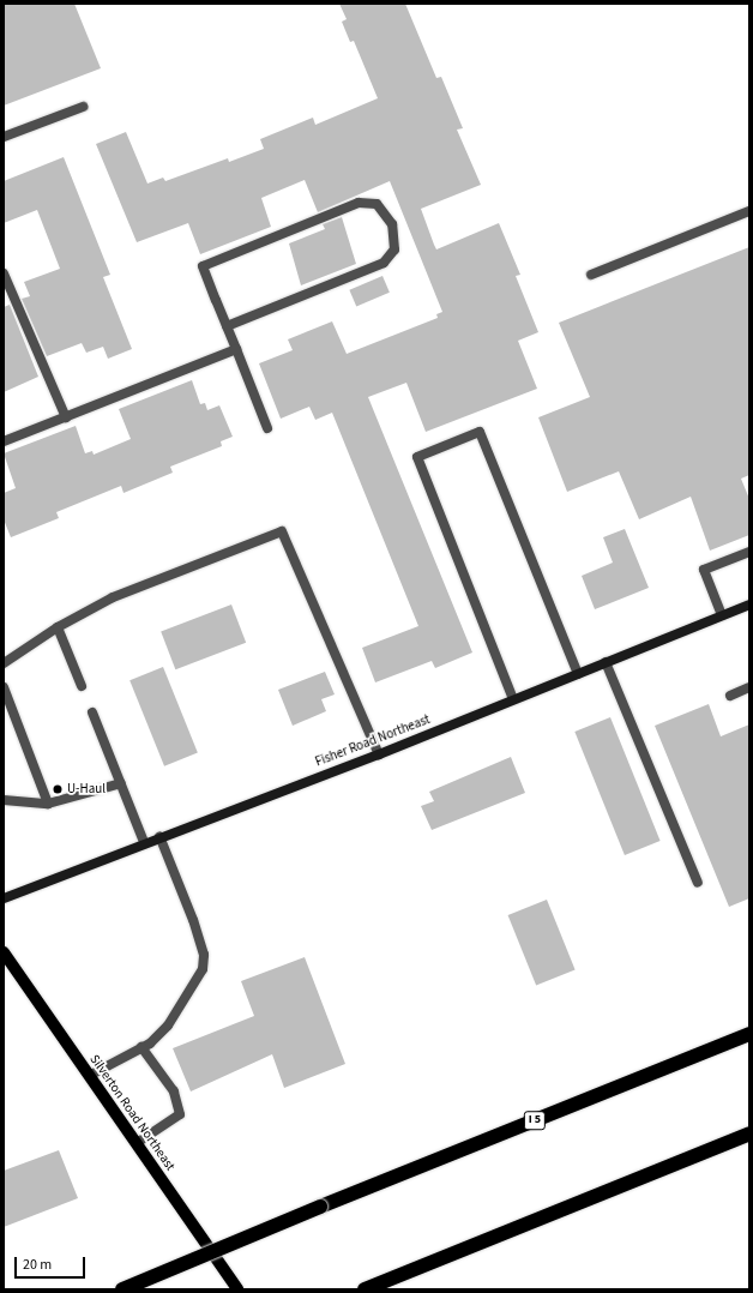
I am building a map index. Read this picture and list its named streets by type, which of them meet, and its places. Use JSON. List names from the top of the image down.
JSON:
{
  "streets": {
    "highway": ["I 5"],
    "main road": ["Silverton Road Northeast"],
    "street": ["Fisher Road Northeast"]
  },
  "places": ["U-Haul"],
  "scale_bar": "20 m"
}
